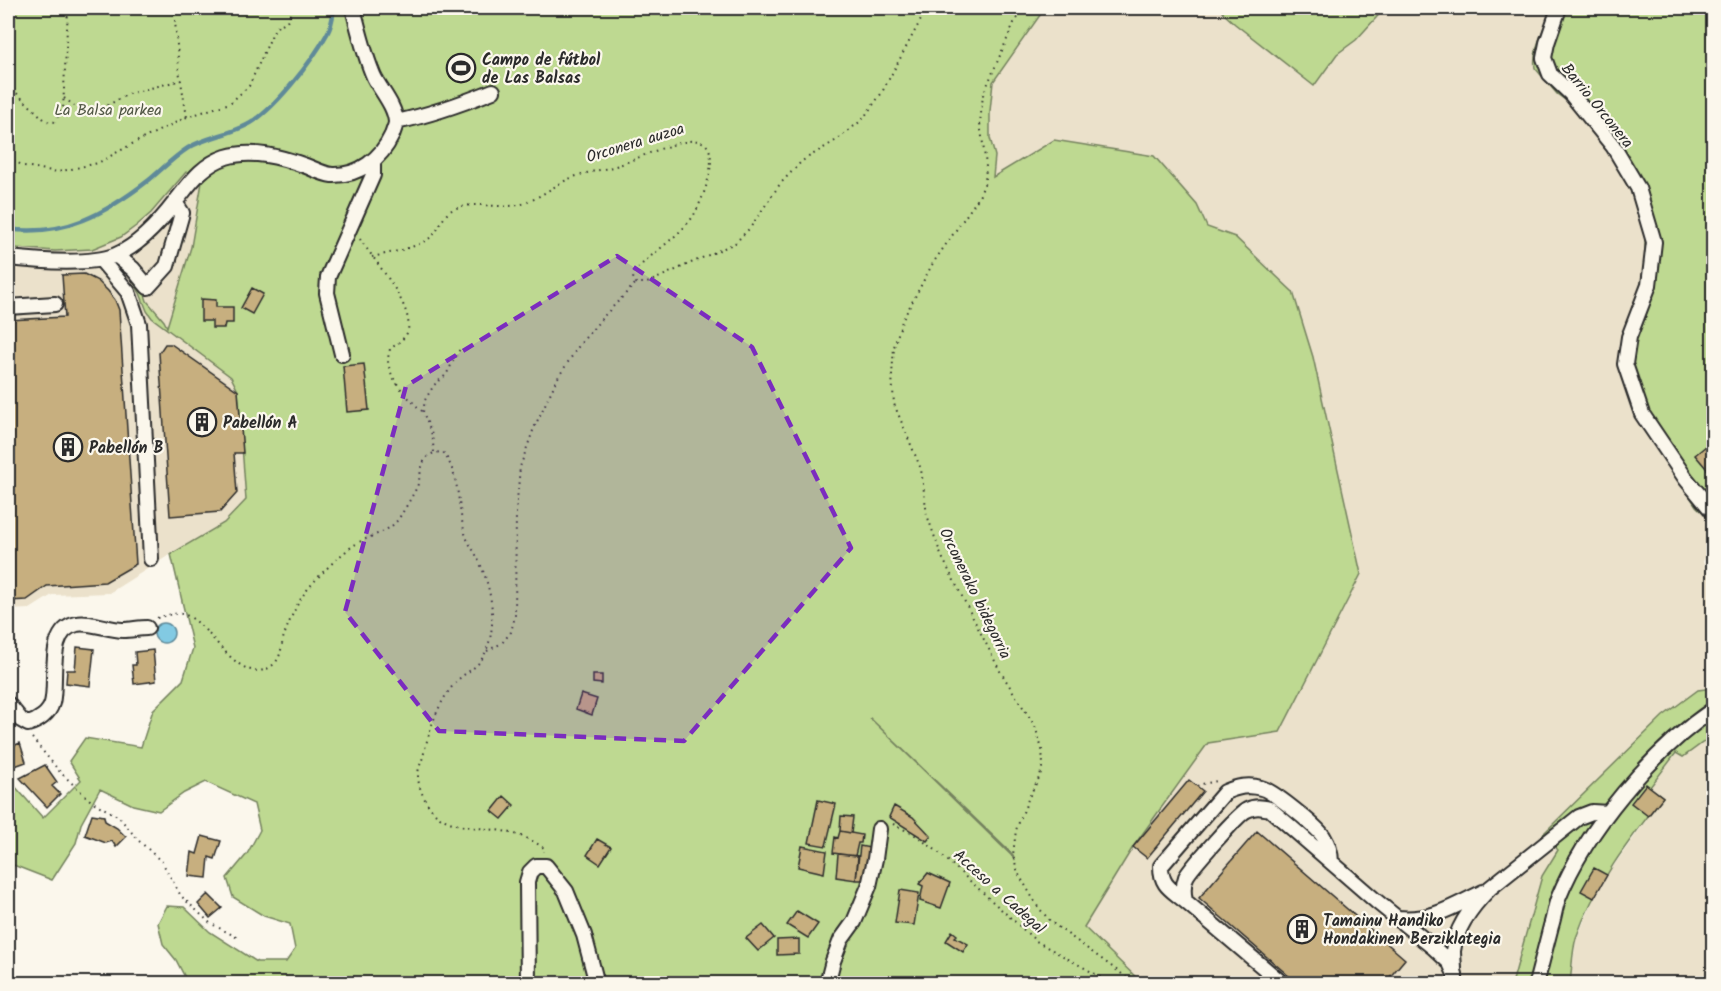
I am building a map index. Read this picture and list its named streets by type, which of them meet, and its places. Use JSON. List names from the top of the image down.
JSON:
{
  "streets": {
    "street": ["Barrio Orconera"],
    "path": ["Orconera auzoa", "Orconerako bidegorria", "Acceso a Cadegal"]
  },
  "parks": ["La Balsa parkea"],
  "places": {
    "sports": ["Campo de fútbol de Las Balsas"],
    "building": ["Pabellón A", "Pabellón B", "Tamainu Handiko Hondakinen Berziklategia"]
  }
}
